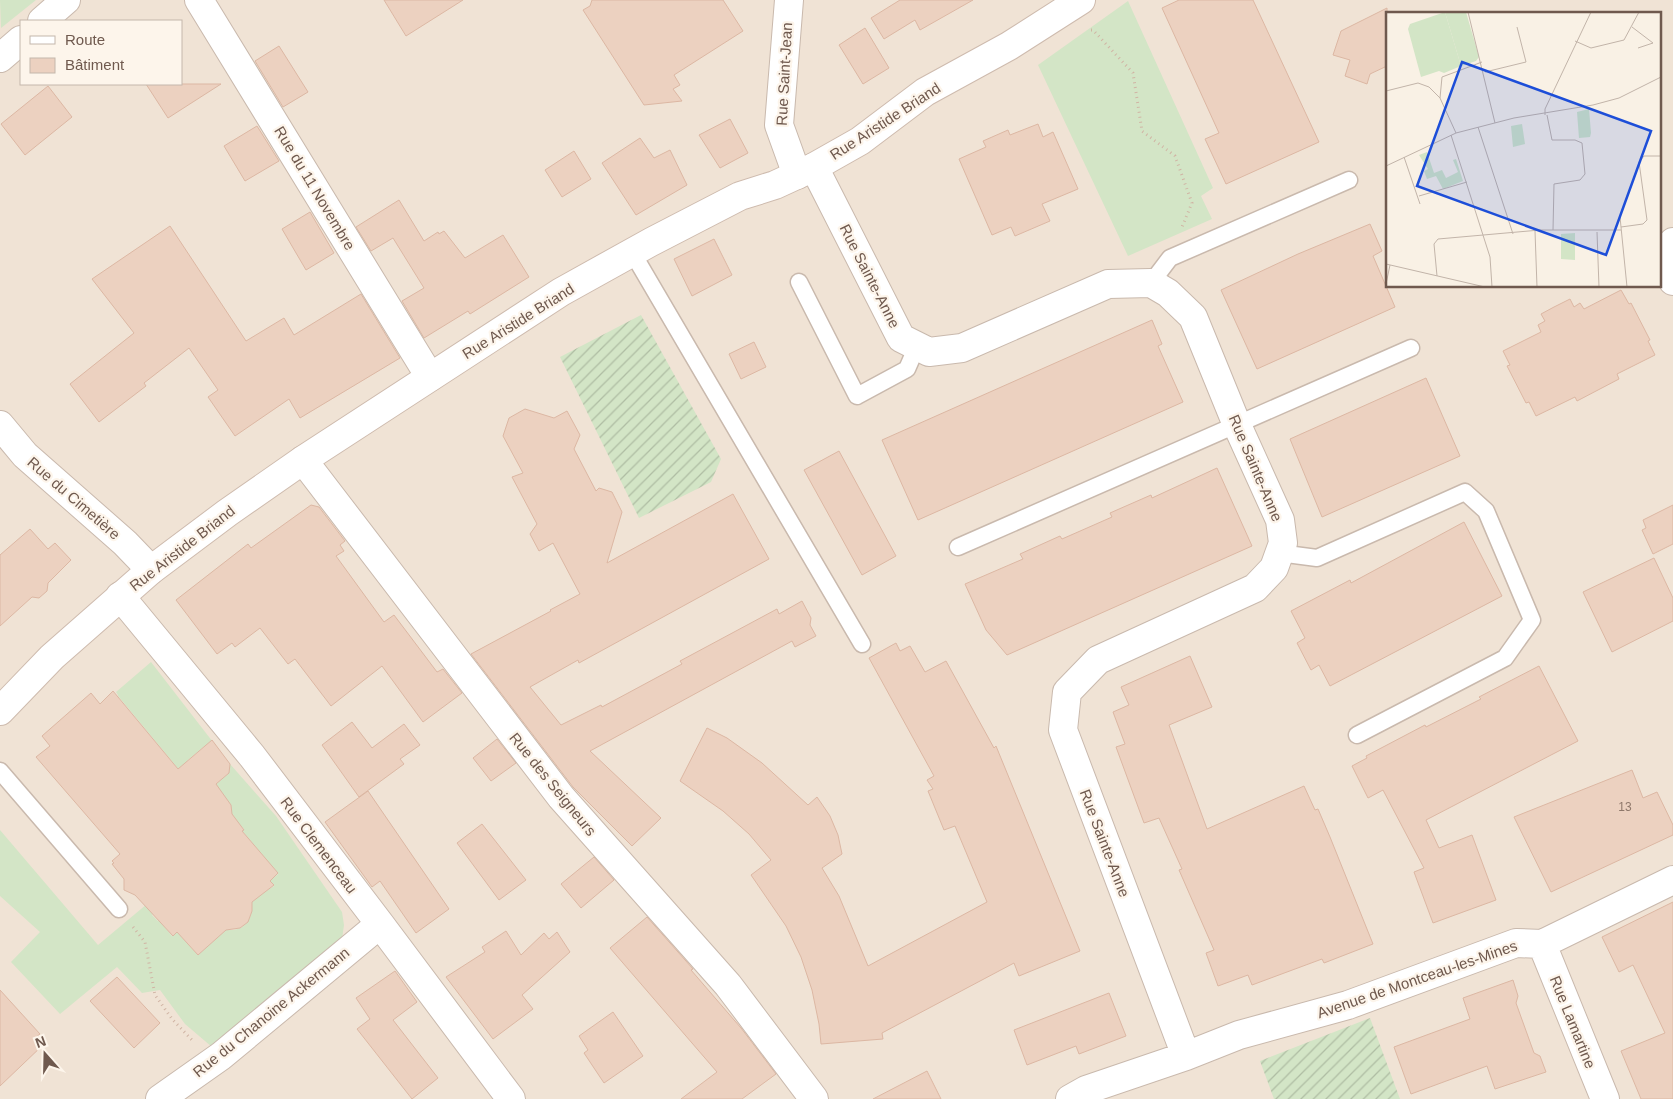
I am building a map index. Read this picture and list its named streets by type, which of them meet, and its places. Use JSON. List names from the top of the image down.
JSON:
{
  "streets": {
    "street": [
      "Rue Saint-Jean",
      "Rue Aristide Briand",
      "Rue du 11 Novembre",
      "Rue Sainte-Anne",
      "Rue du Cimetière",
      "Rue des Seigneurs",
      "Rue Clemenceau",
      "Avenue de Montceau-les-Mines",
      "Rue du Chanoine Ackermann",
      "Rue Lamartine"
    ]
  },
  "crossings": [
    ["Rue Saint-Jean", "Rue Aristide Briand"],
    ["Rue Saint-Jean", "Rue Sainte-Anne"],
    ["Rue Aristide Briand", "Rue du 11 Novembre"],
    ["Rue Aristide Briand", "Rue Sainte-Anne"],
    ["Rue Aristide Briand", "Rue du Cimetière"],
    ["Rue Aristide Briand", "Rue des Seigneurs"],
    ["Rue Aristide Briand", "Rue Clemenceau"],
    ["Rue Sainte-Anne", "Avenue de Montceau-les-Mines"],
    ["Rue Clemenceau", "Rue du Chanoine Ackermann"],
    ["Avenue de Montceau-les-Mines", "Rue Lamartine"]
  ],
  "house_numbers": ["13"],
  "legend": ["Route", "Bâtiment"],
  "north": "top"
}
